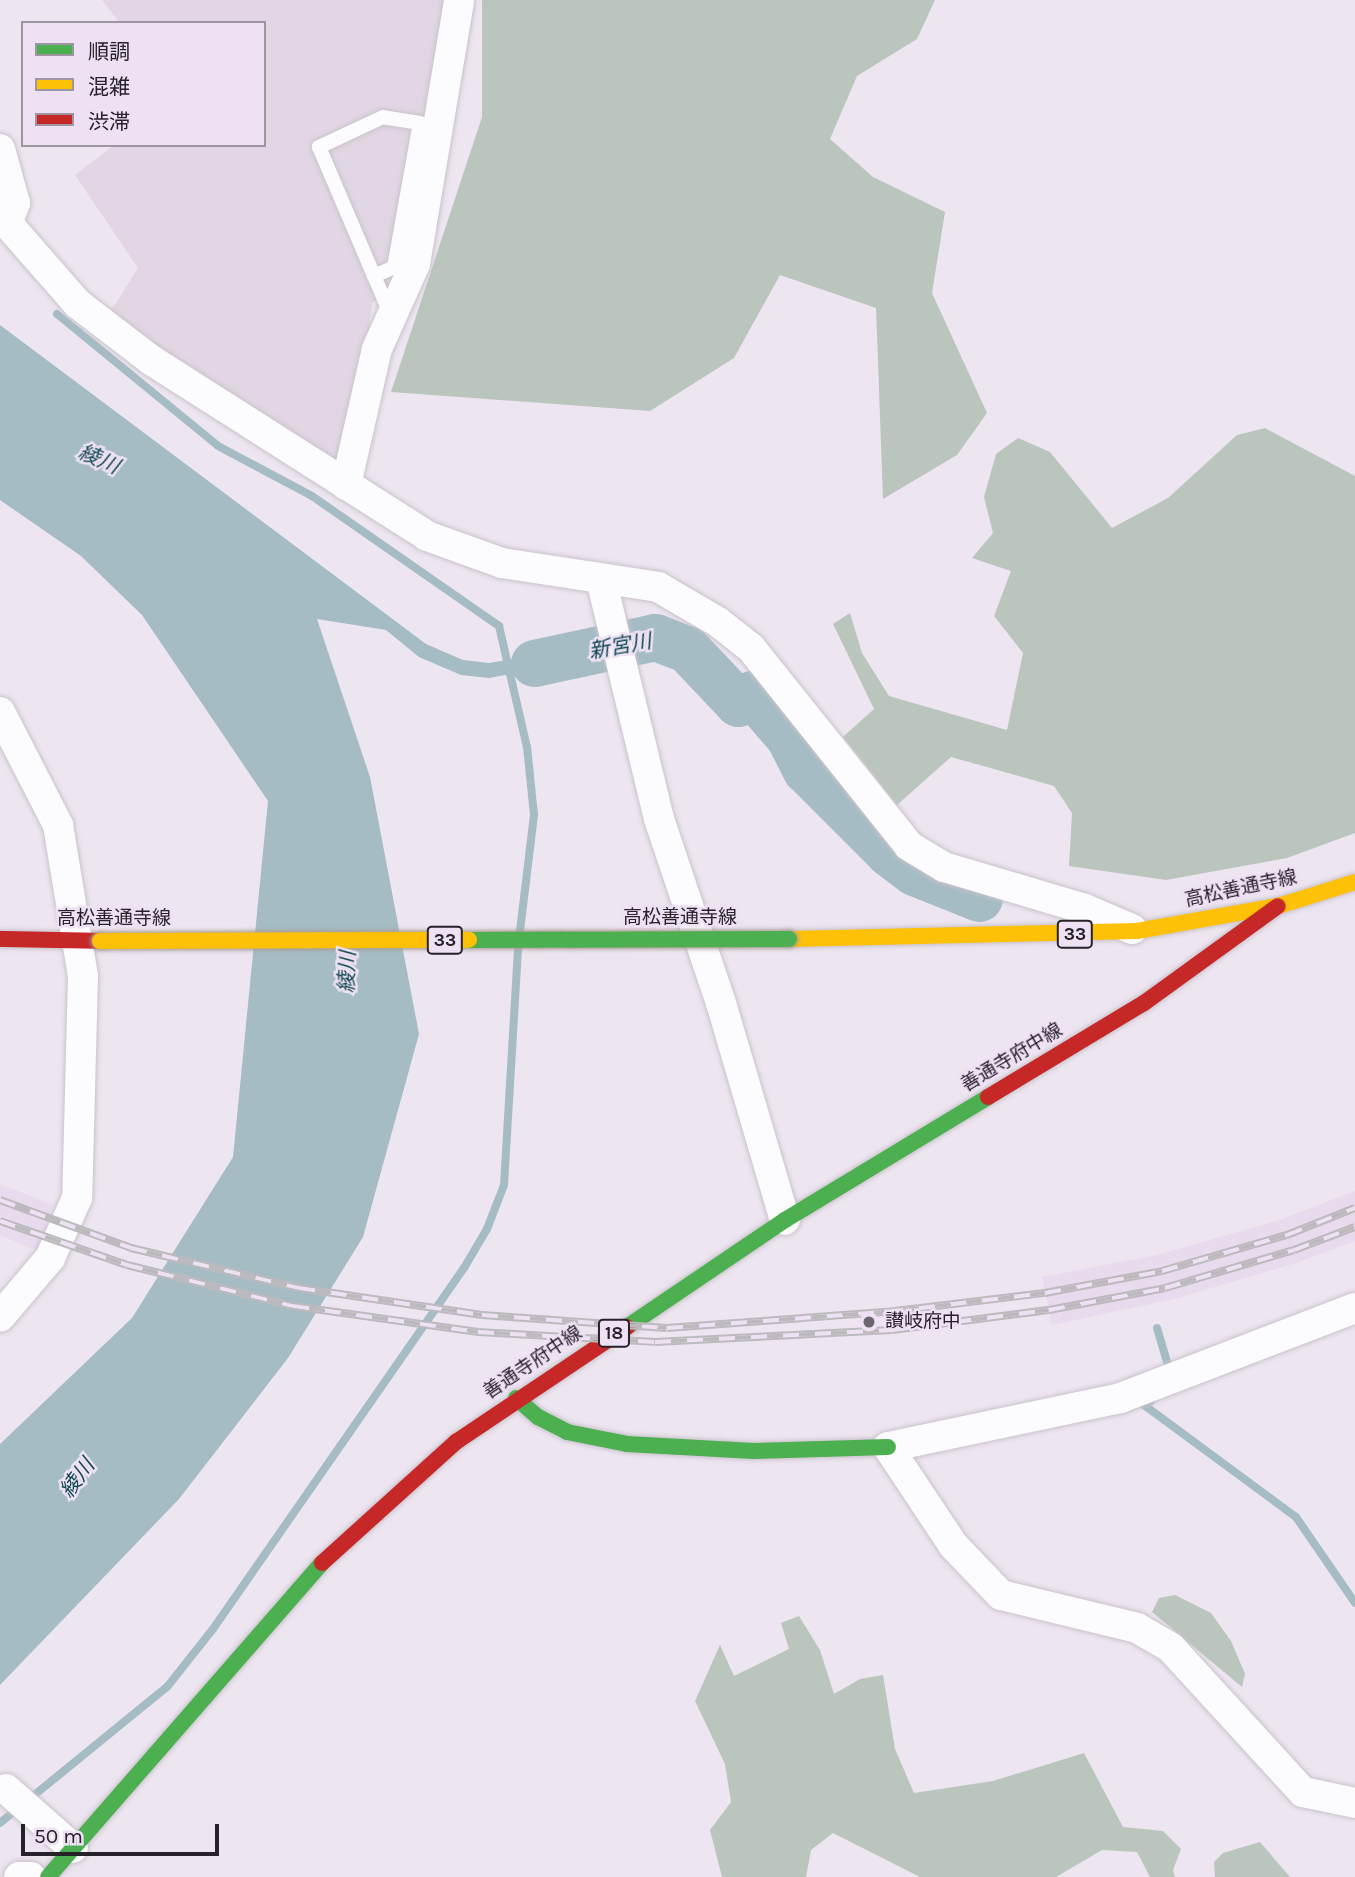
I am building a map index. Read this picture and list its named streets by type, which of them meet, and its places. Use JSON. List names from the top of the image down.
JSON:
{
  "streets": {
    "main road": [
      "高松善通寺線",
      "33",
      "善通寺府中線",
      "18"
    ]
  },
  "crossings": [
    ["高松善通寺線", "善通寺府中線"]
  ],
  "water": ["綾川", "新宮川"],
  "places": ["讃岐府中"],
  "legend": ["順調", "混雑", "渋滞"],
  "scale_bar": "50 m"
}
